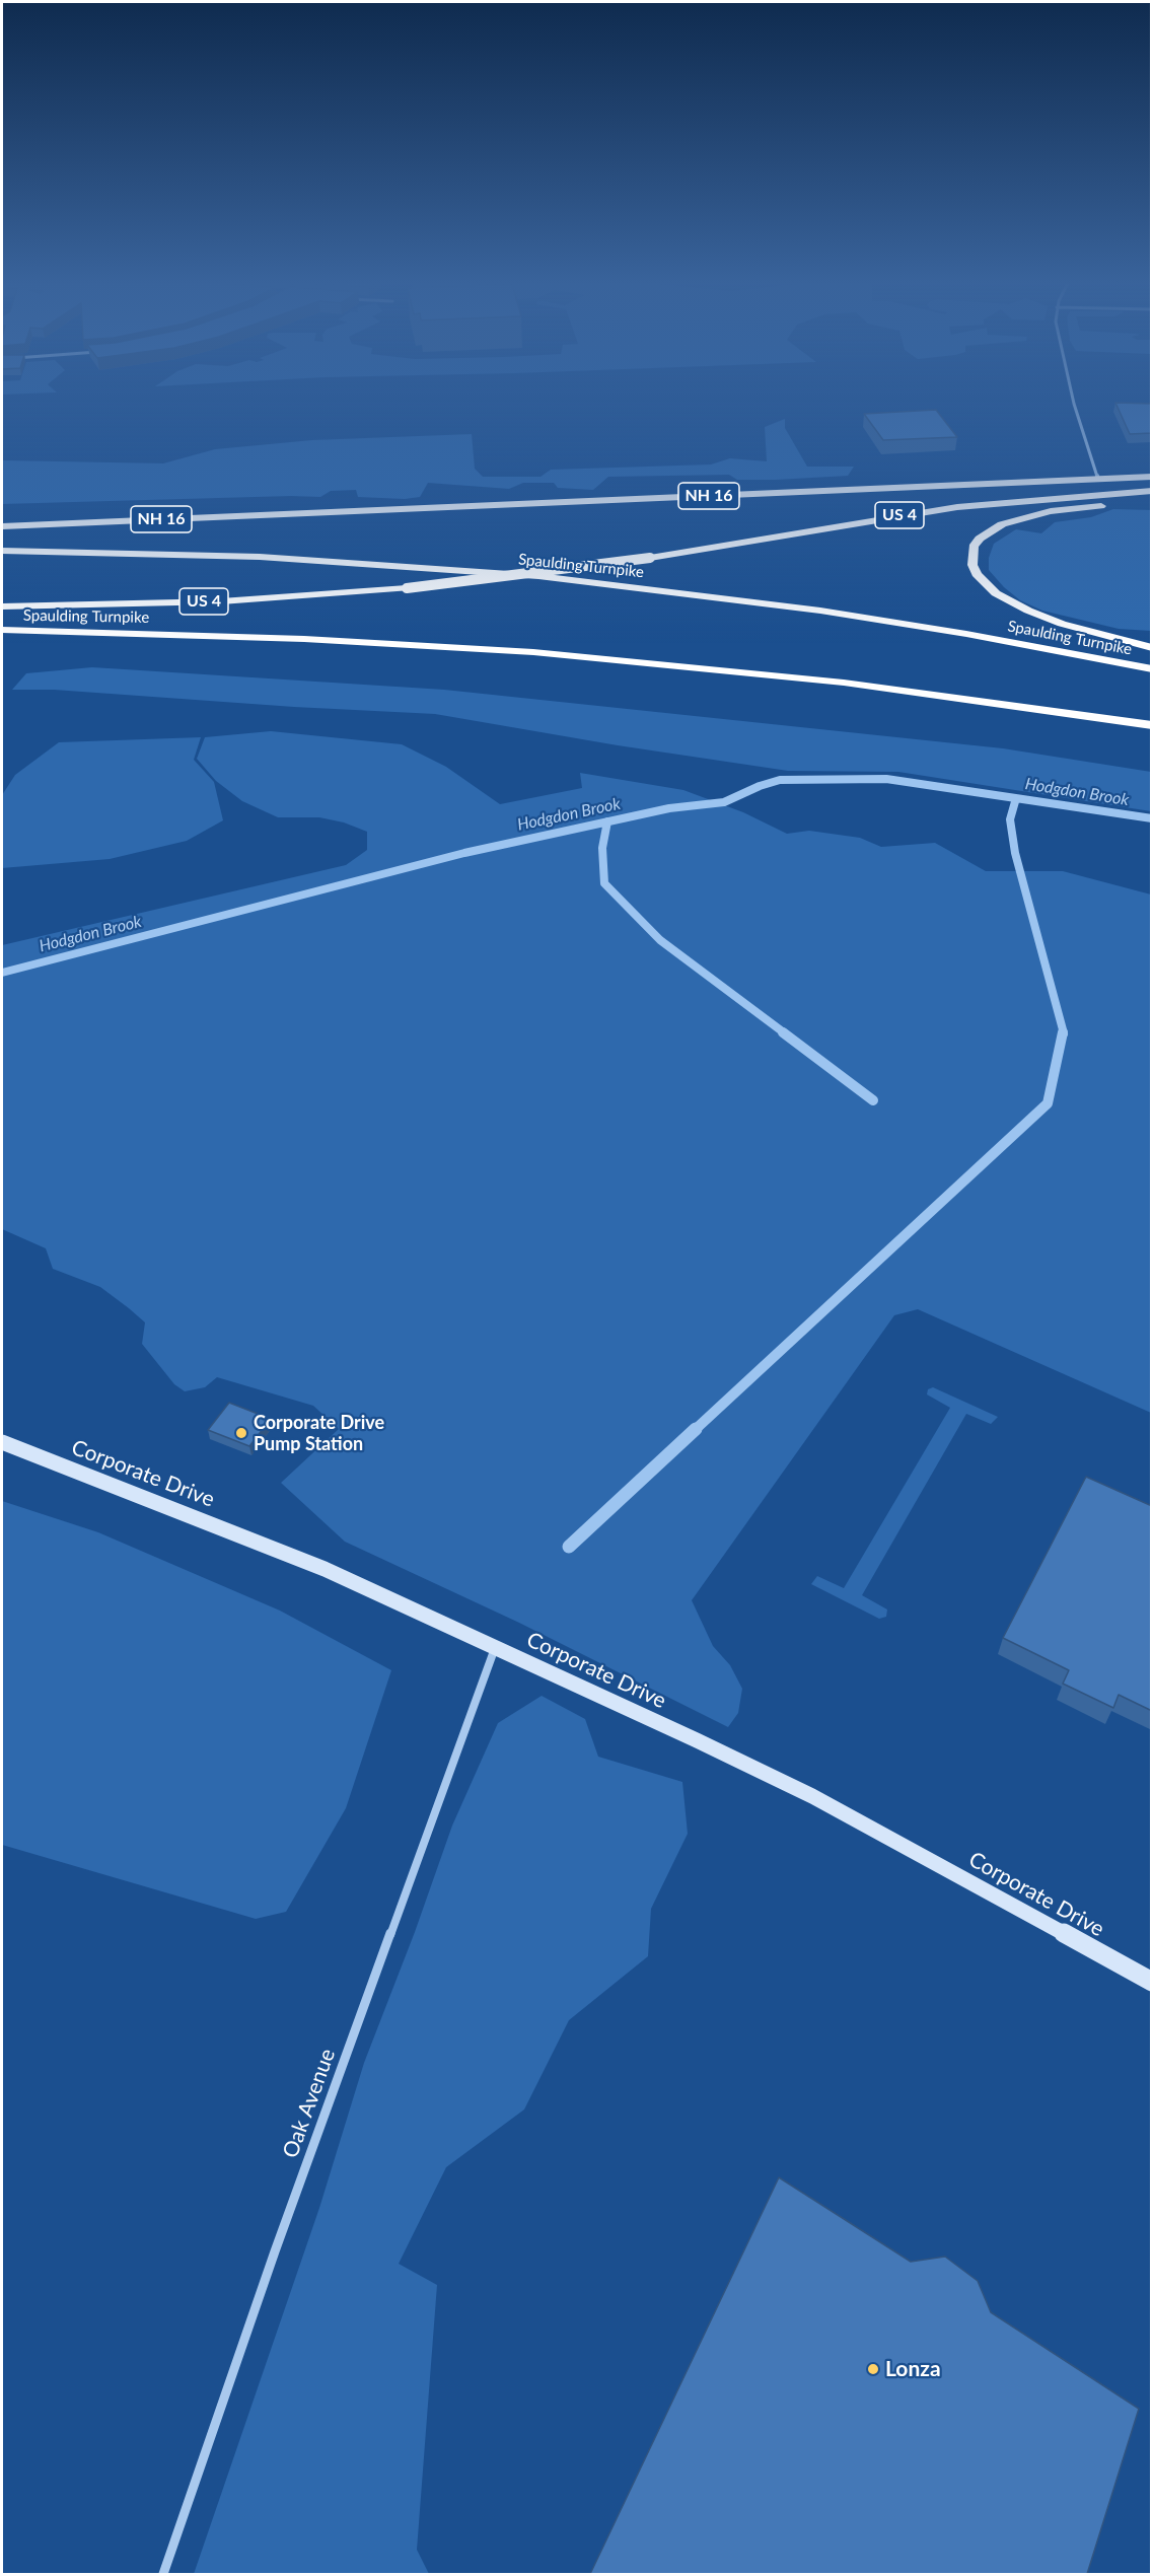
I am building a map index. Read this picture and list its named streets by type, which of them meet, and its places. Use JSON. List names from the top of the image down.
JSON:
{
  "streets": {
    "highway": ["NH 16", "US 4", "Spaulding Turnpike"],
    "street": ["Corporate Drive", "Oak Avenue"]
  },
  "crossings": [
    ["Corporate Drive", "Oak Avenue"]
  ],
  "water": ["Hodgdon Brook"],
  "places": ["Corporate Drive Pump Station", "Lonza"]
}
